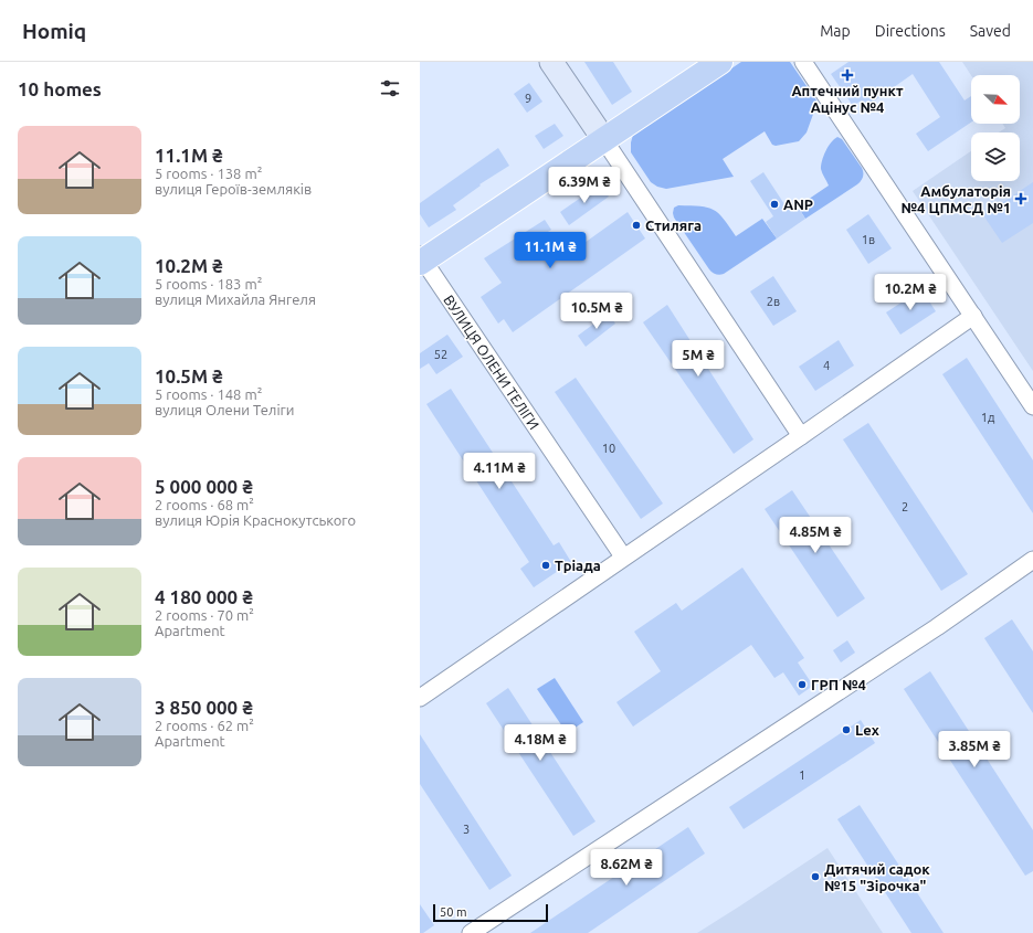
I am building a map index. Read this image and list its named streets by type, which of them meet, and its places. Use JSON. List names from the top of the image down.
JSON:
{
  "streets": {
    "street": ["ВУЛИЦЯ ОЛЕНИ ТЕЛІГИ"]
  },
  "places": {
    "health": ["Аптечний пункт Ацінус №4", "Амбулаторія №4 ЦПМСД №1"],
    "other": [
      "ANP",
      "Стиляга",
      "Тріада",
      "ГРП №4",
      "Lex",
      "Дитячий садок №15 \"Зірочка\""
    ]
  },
  "house_numbers": [
    "9",
    "1в",
    "2в",
    "52",
    "4",
    "1д",
    "10",
    "2",
    "1",
    "3"
  ],
  "scale_bar": "50 m",
  "north": "bottom right",
  "page": {
    "header": "Homiq",
    "nav": ["Map", "Directions", "Saved"],
    "heading": "10 homes",
    "list": [
      {
        "name": "11.1M ₴",
        "note": "5 rooms · 138 m² · вулиця Героїв-земляків"
      },
      {
        "name": "10.2M ₴",
        "note": "5 rooms · 183 m² · вулиця Михайла Янгеля"
      },
      {
        "name": "10.5M ₴",
        "note": "5 rooms · 148 m² · вулиця Олени Теліги"
      },
      {
        "name": "5 000 000 ₴",
        "note": "2 rooms · 68 m² · вулиця Юрія Краснокутського"
      },
      {
        "name": "4 180 000 ₴",
        "note": "2 rooms · 70 m² · Apartment"
      },
      {
        "name": "3 850 000 ₴",
        "note": "2 rooms · 62 m² · Apartment"
      }
    ],
    "price": [
      "6.39M ₴",
      "11.1M ₴",
      "10.2M ₴",
      "10.5M ₴",
      "5M ₴",
      "4.11M ₴",
      "4.85M ₴",
      "4.18M ₴",
      "3.85M ₴",
      "8.62M ₴"
    ],
    "scale": "50 m"
  }
}
